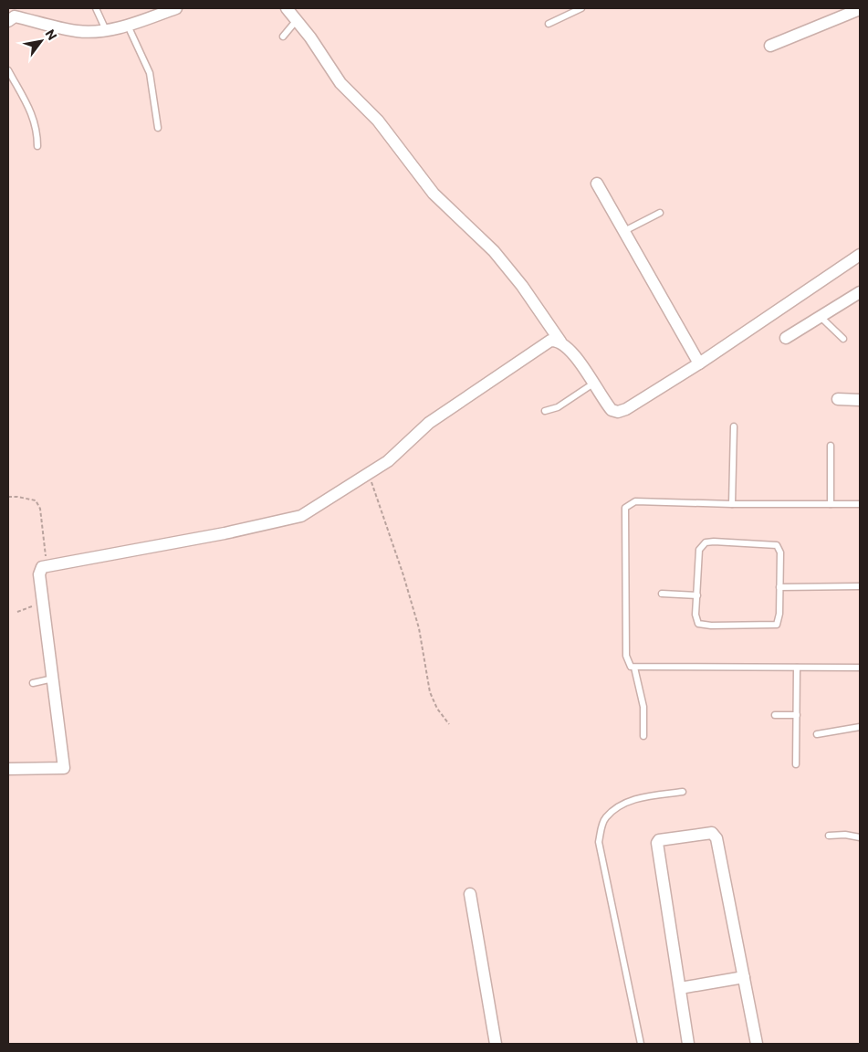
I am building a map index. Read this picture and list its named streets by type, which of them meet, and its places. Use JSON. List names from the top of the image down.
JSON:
{
  "north": "top right"
}
